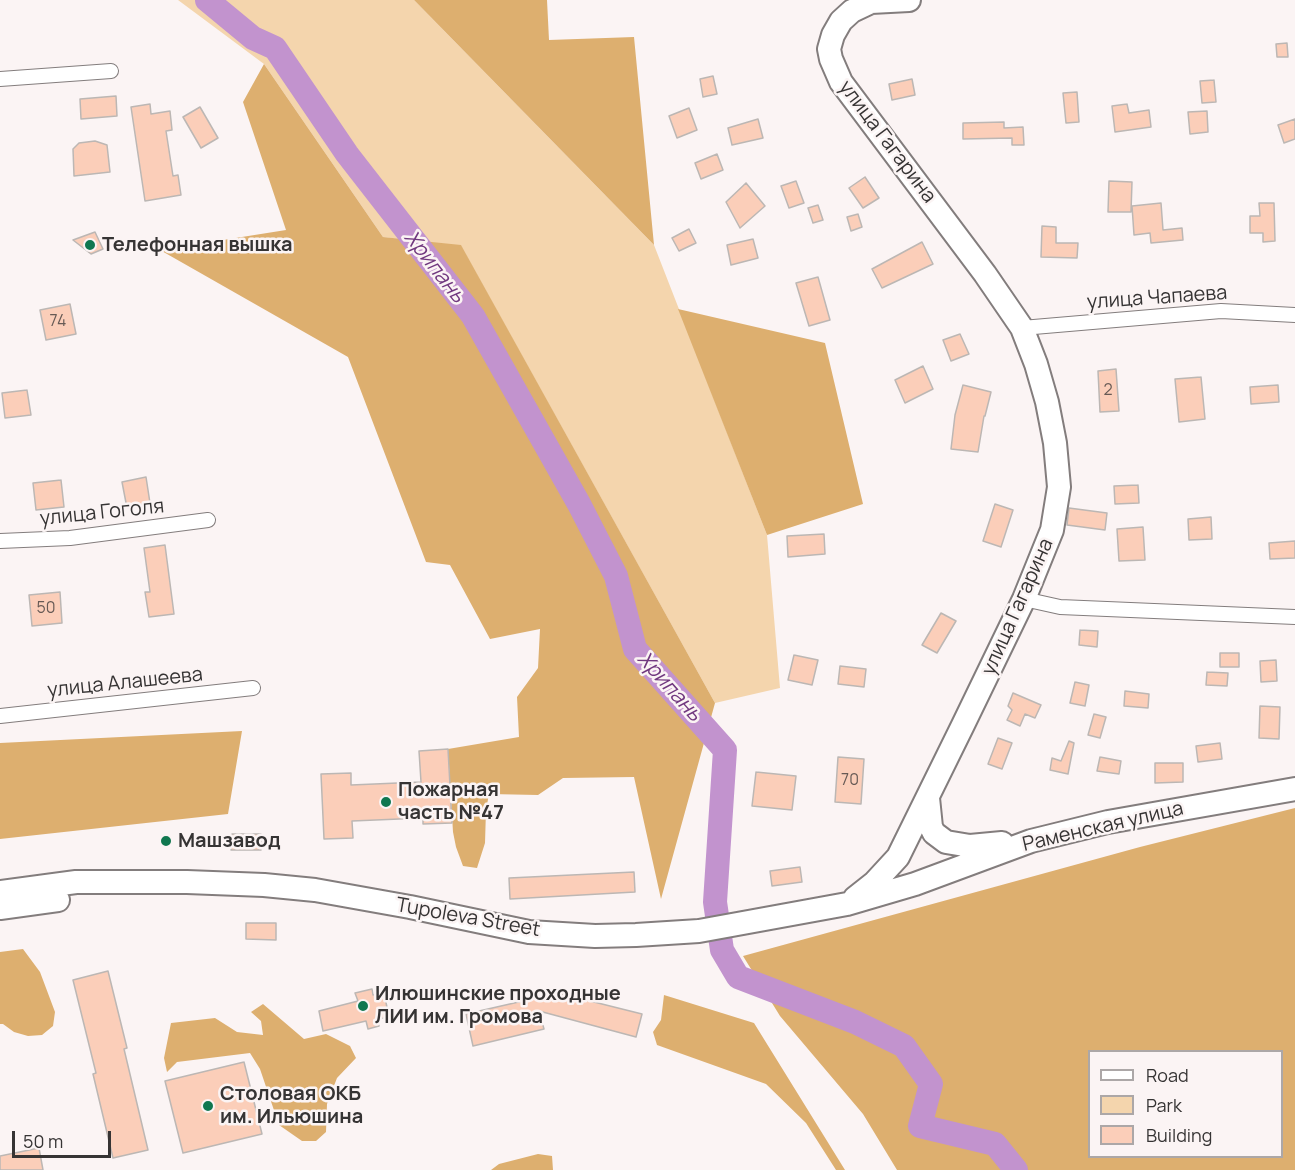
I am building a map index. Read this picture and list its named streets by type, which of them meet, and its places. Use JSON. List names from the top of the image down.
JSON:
{
  "streets": {
    "main road": ["улица Гагарина", "Раменская улица", "Tupoleva Street"],
    "street": ["улица Чапаева", "улица Гоголя", "улица Алашеева"]
  },
  "crossings": [
    ["улица Гагарина", "улица Чапаева"],
    ["улица Гагарина", "Раменская улица"],
    ["Раменская улица", "Tupoleva Street"]
  ],
  "water": ["Хрипань"],
  "places": [
    "Телефонная вышка",
    "Пожарная часть №47",
    "Машзавод",
    "Илюшинские проходные ЛИИ им. Громова",
    "Столовая ОКБ им. Ильюшина"
  ],
  "house_numbers": [
    "74",
    "2",
    "50",
    "70"
  ],
  "legend": ["Road", "Park", "Building"],
  "scale_bar": "50 m"
}
